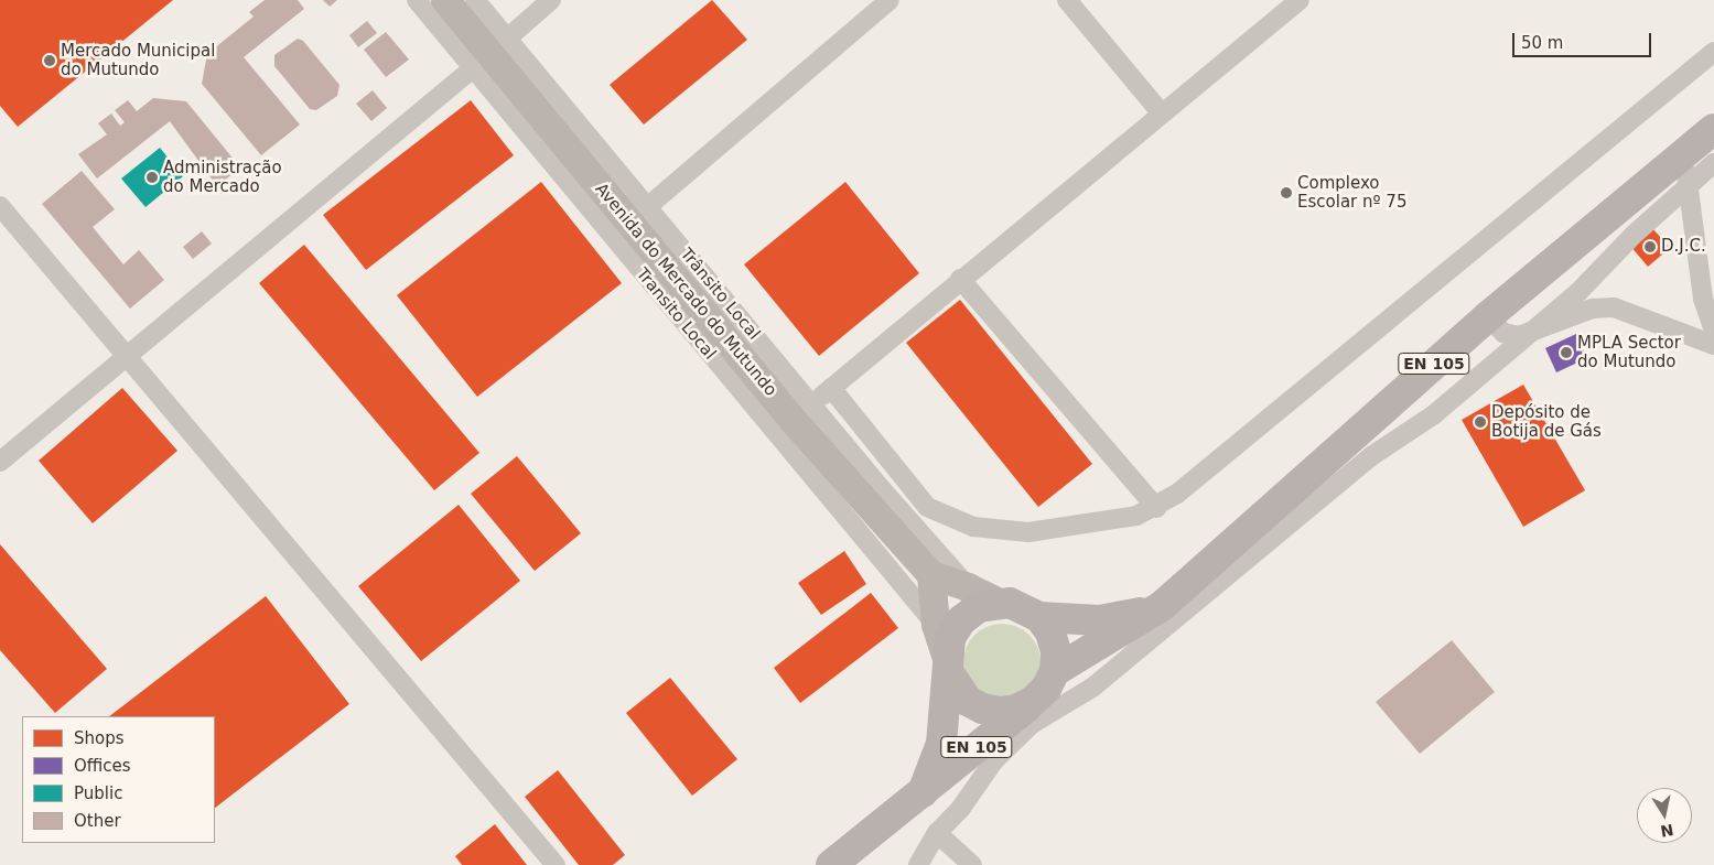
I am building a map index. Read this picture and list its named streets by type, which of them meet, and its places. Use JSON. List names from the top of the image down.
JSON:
{
  "streets": {
    "main road": ["Avenida do Mercado do Mutundo", "EN 105"],
    "street": ["Trânsito Local", "Transito Local"]
  },
  "crossings": [
    ["Avenida do Mercado do Mutundo", "Trânsito Local"],
    ["Avenida do Mercado do Mutundo", "EN 105"]
  ],
  "places": [
    "Mercado Municipal do Mutundo",
    "Administração do Mercado",
    "Complexo Escolar nº 75",
    "D.J.C.",
    "MPLA Sector do Mutundo",
    "Depósito de Botija de Gás"
  ],
  "legend": [
    "Shops",
    "Offices",
    "Public",
    "Other"
  ],
  "scale_bar": "50 m",
  "north": "bottom"
}
